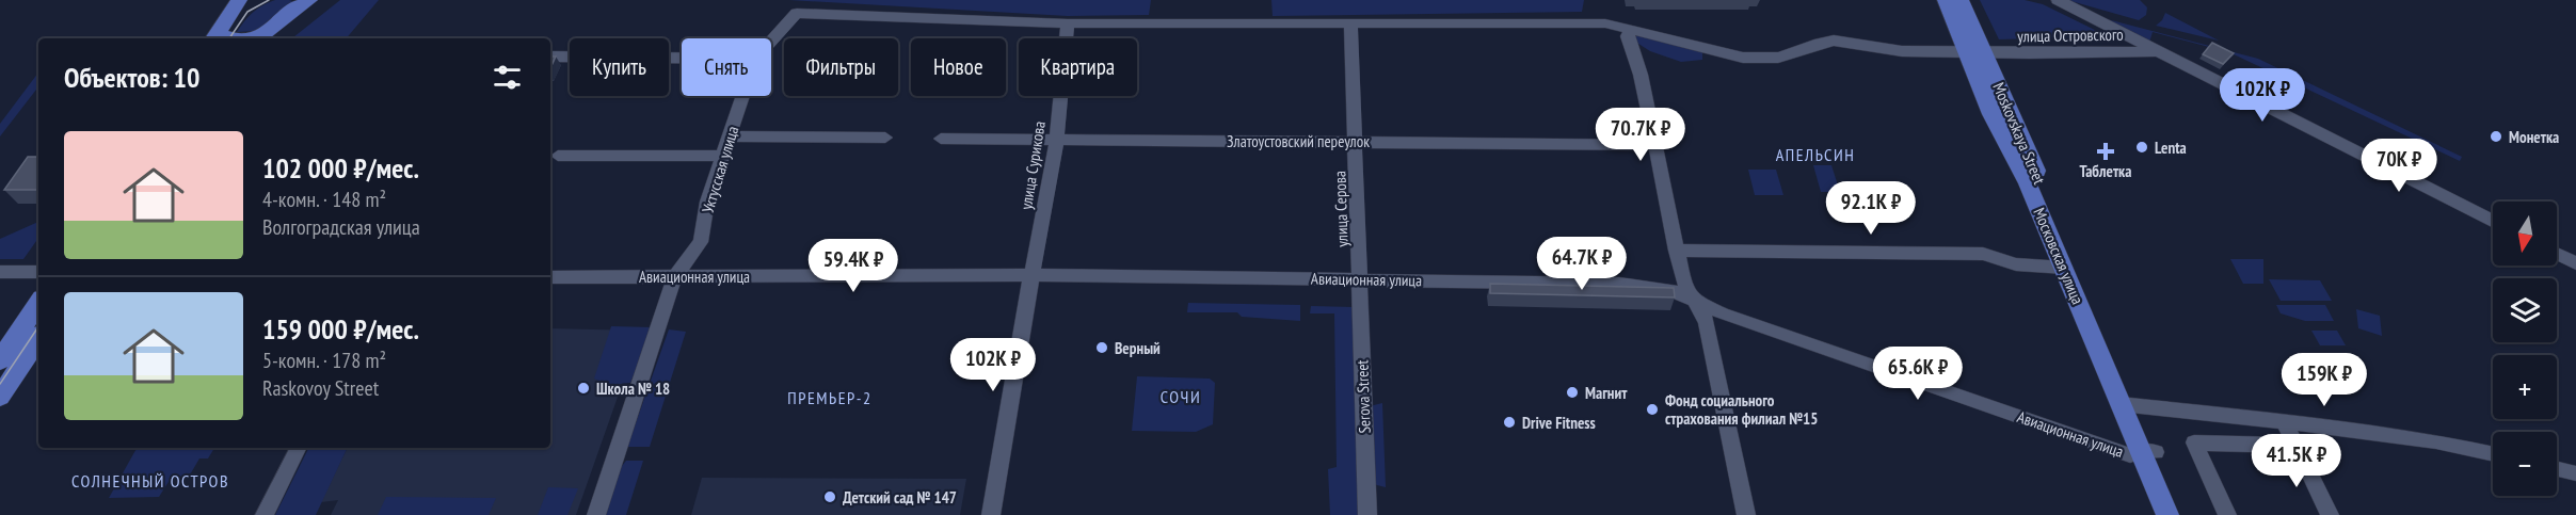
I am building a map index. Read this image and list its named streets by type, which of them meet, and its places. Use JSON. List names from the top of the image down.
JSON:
{
  "streets": {
    "main road": ["Moskovskaya Street", "Московская улица"],
    "street": [
      "улица Островского",
      "Златоустовский переулок",
      "улица Сурикова",
      "Уктусская улица",
      "улица Серова",
      "Авиационная улица",
      "Serova Street"
    ]
  },
  "crossings": [
    ["улица Островского", "Moskovskaya Street"],
    ["улица Островского", "улица Сурикова"],
    ["улица Островского", "Уктусская улица"],
    ["улица Островского", "улица Серова"],
    ["улица Островского", "Московская улица"],
    ["Moskovskaya Street", "Московская улица"],
    ["Moskovskaya Street", "Авиационная улица"],
    ["Златоустовский переулок", "улица Сурикова"],
    ["Златоустовский переулок", "улица Серова"],
    ["улица Сурикова", "Авиационная улица"],
    ["Уктусская улица", "Авиационная улица"],
    ["улица Серова", "Авиационная улица"],
    ["улица Серова", "Serova Street"],
    ["Авиационная улица", "Serova Street"]
  ],
  "districts": [
    "АПЕЛЬСИН",
    "СОЧИ",
    "ПРЕМЬЕР-2",
    "СОЛНЕЧНЫЙ ОСТРОВ"
  ],
  "places": {
    "other": [
      "Монетка",
      "Lenta",
      "Верный",
      "Школа № 18",
      "Магнит",
      "Фонд социального страхования филиал №15",
      "Drive Fitness",
      "Детский сад № 147"
    ],
    "health": ["Таблетка"]
  },
  "north": "bottom",
  "page": {
    "chip": [
      "Купить",
      "Снять",
      "Фильтры",
      "Новое",
      "Квартира"
    ],
    "heading": "Объектов: 10",
    "price": [
      "102K ₽",
      "70.7K ₽",
      "70K ₽",
      "92.1K ₽",
      "64.7K ₽",
      "59.4K ₽",
      "102K ₽",
      "65.6K ₽",
      "159K ₽",
      "41.5K ₽"
    ],
    "list": [
      {
        "name": "102 000 ₽/мес.",
        "note": "4-комн. · 148 m² · Волгоградская улица"
      },
      {
        "name": "159 000 ₽/мес.",
        "note": "5-комн. · 178 m² · Raskovoy Street"
      }
    ],
    "map_buttons": ["+", "−"]
  }
}
